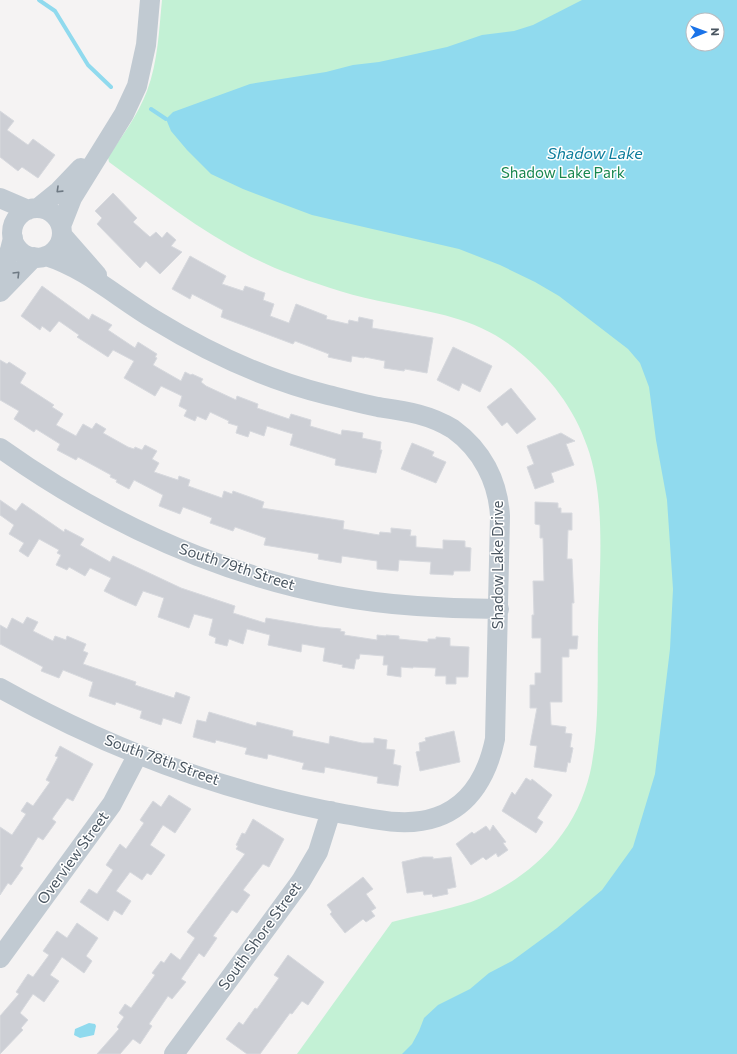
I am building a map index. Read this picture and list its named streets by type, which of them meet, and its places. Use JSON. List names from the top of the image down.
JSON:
{
  "streets": {
    "street": [
      "Shadow Lake Drive",
      "South 79th Street",
      "South 78th Street",
      "Overview Street",
      "South Shore Street"
    ]
  },
  "crossings": [
    ["Shadow Lake Drive", "South 79th Street"],
    ["Shadow Lake Drive", "South 78th Street"],
    ["Shadow Lake Drive", "South Shore Street"],
    ["South 78th Street", "Overview Street"],
    ["South 78th Street", "South Shore Street"]
  ],
  "water": ["Shadow Lake"],
  "parks": ["Shadow Lake Park"],
  "north": "right"
}
